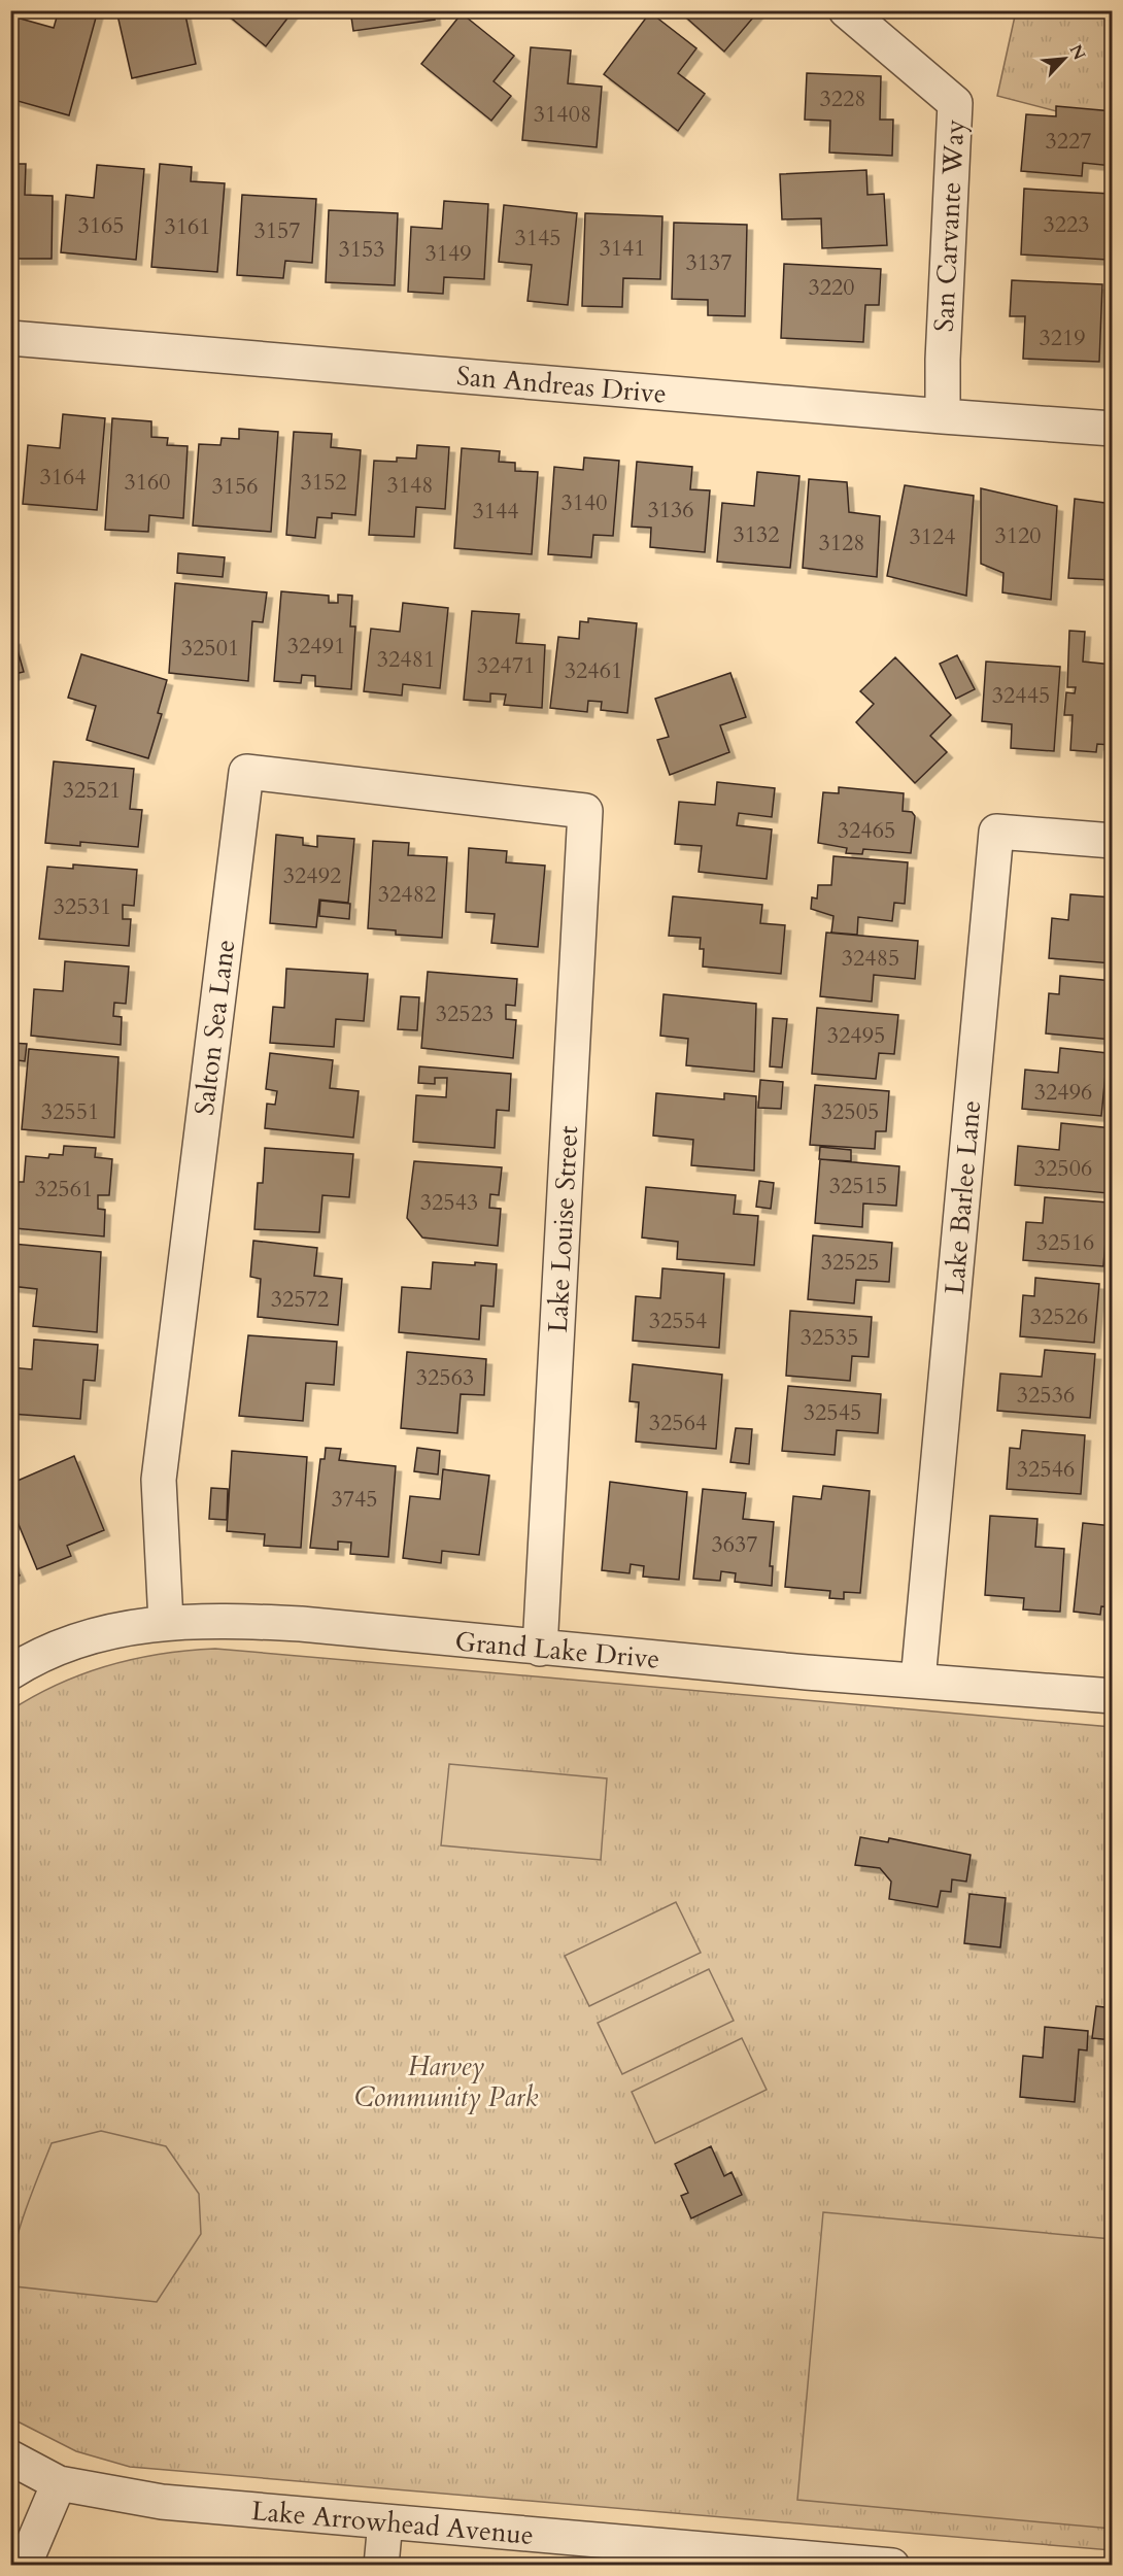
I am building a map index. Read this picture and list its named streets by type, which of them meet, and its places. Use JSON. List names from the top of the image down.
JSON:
{
  "streets": {
    "street": [
      "San Carvante Way",
      "San Andreas Drive",
      "Salton Sea Lane",
      "Lake Barlee Lane",
      "Lake Louise Street",
      "Grand Lake Drive",
      "Lake Arrowhead Avenue"
    ]
  },
  "crossings": [
    ["San Carvante Way", "San Andreas Drive"],
    ["Salton Sea Lane", "Lake Louise Street"],
    ["Salton Sea Lane", "Grand Lake Drive"],
    ["Lake Barlee Lane", "Grand Lake Drive"],
    ["Lake Louise Street", "Grand Lake Drive"]
  ],
  "parks": ["Harvey Community Park"],
  "house_numbers": [
    "3228",
    "31408",
    "3227",
    "3223",
    "3165",
    "3161",
    "3157",
    "3145",
    "3141",
    "3153",
    "3149",
    "3137",
    "3220",
    "3219",
    "3164",
    "3160",
    "3152",
    "3148",
    "3156",
    "3140",
    "3136",
    "3144",
    "3132",
    "3120",
    "3124",
    "3128",
    "32491",
    "32501",
    "32481",
    "32471",
    "32461",
    "32445",
    "32521",
    "32465",
    "32492",
    "32482",
    "32531",
    "32485",
    "32523",
    "32495",
    "32496",
    "32551",
    "32505",
    "32506",
    "32515",
    "32561",
    "32543",
    "32516",
    "32525",
    "32572",
    "32526",
    "32554",
    "32535",
    "32563",
    "32536",
    "32545",
    "32564",
    "32546",
    "3745",
    "3637"
  ],
  "north": "top right"
}
